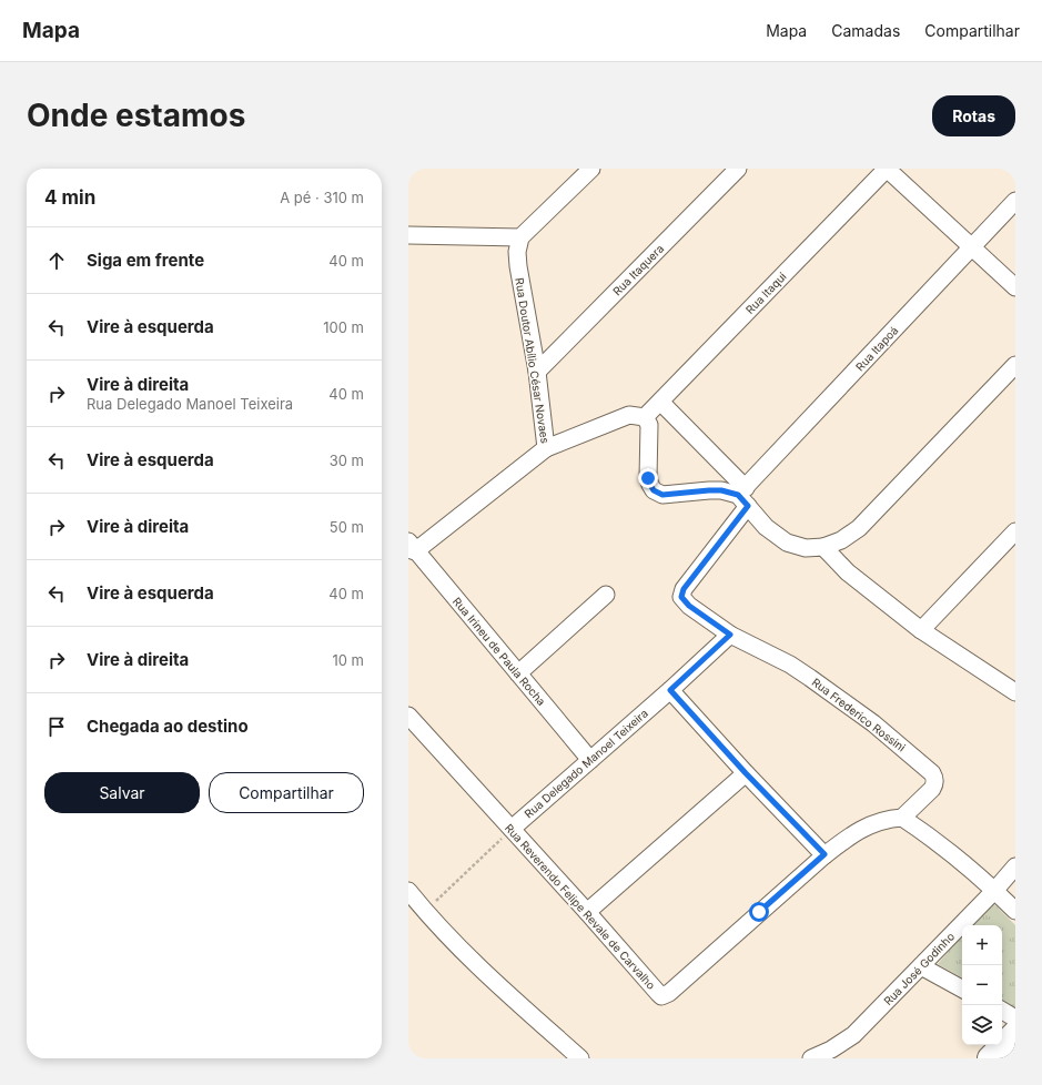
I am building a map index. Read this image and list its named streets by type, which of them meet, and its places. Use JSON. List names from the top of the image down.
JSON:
{
  "streets": {
    "street": [
      "Rua Itaquera",
      "Rua Itaqui",
      "Rua Itapoá",
      "Rua Doutor Abílio César Novaes",
      "Rua Irineu de Paula Rocha",
      "Rua Frederico Rossini",
      "Rua Delegado Manoel Teixeira",
      "Rua Reverendo Felipe Revale de Carvalho",
      "Rua José Godinho"
    ]
  },
  "crossings": [
    ["Rua Itaquera", "Rua Doutor Abílio César Novaes"],
    ["Rua Itaqui", "Rua Doutor Abílio César Novaes"],
    ["Rua Itapoá", "Rua Frederico Rossini"],
    ["Rua Itapoá", "Rua Delegado Manoel Teixeira"],
    ["Rua Irineu de Paula Rocha", "Rua Delegado Manoel Teixeira"],
    ["Rua Frederico Rossini", "Rua Delegado Manoel Teixeira"],
    ["Rua Delegado Manoel Teixeira", "Rua Reverendo Felipe Revale de Carvalho"]
  ],
  "page": {
    "header": "Mapa",
    "nav": ["Mapa", "Camadas", "Compartilhar"],
    "buttons": [
      "Rotas",
      ["Salvar", "Compartilhar"]
    ],
    "title": "Onde estamos",
    "heading": ["4 min", "A pé · 310 m"],
    "list": [
      ["Siga em frente", "40 m"],
      ["Vire à esquerda", "100 m"],
      ["Vire à direita", "Rua Delegado Manoel Teixeira", "40 m"],
      ["Vire à esquerda", "30 m"],
      ["Vire à direita", "50 m"],
      ["Vire à esquerda", "40 m"],
      ["Vire à direita", "10 m"],
      "Chegada ao destino"
    ],
    "map_buttons": ["+", "−"]
  }
}
